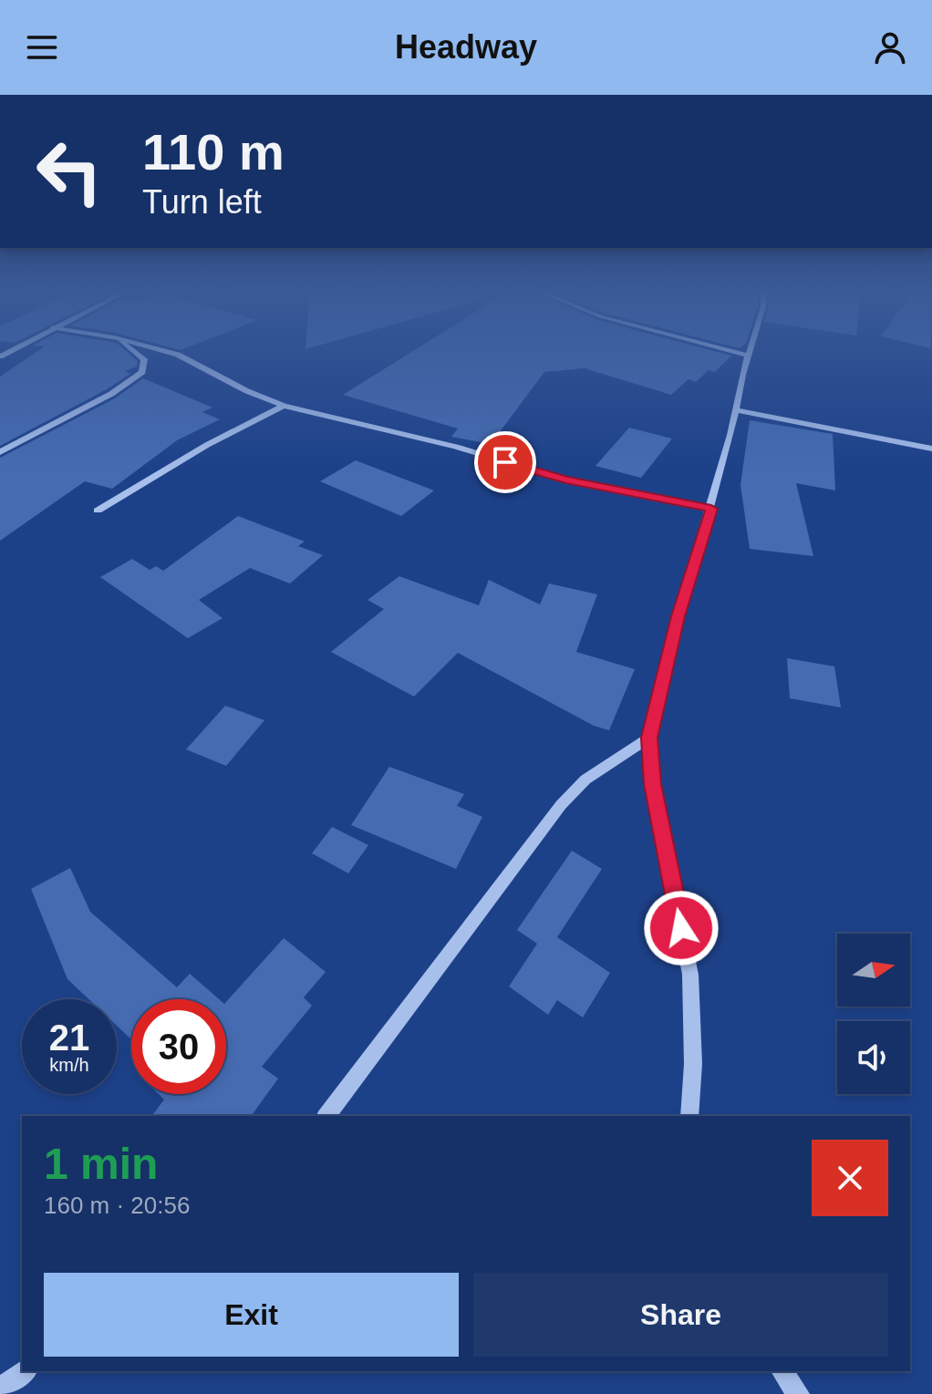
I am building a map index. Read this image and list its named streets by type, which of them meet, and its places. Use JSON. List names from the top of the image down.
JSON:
{
  "north": "right",
  "page": {
    "header": "Headway",
    "turn": ["110 m", "Turn left"],
    "speed": "21 km/h",
    "limit": "30",
    "heading": ["1 min", "160 m · 20:56"],
    "buttons": ["Exit", "Share"]
  }
}
